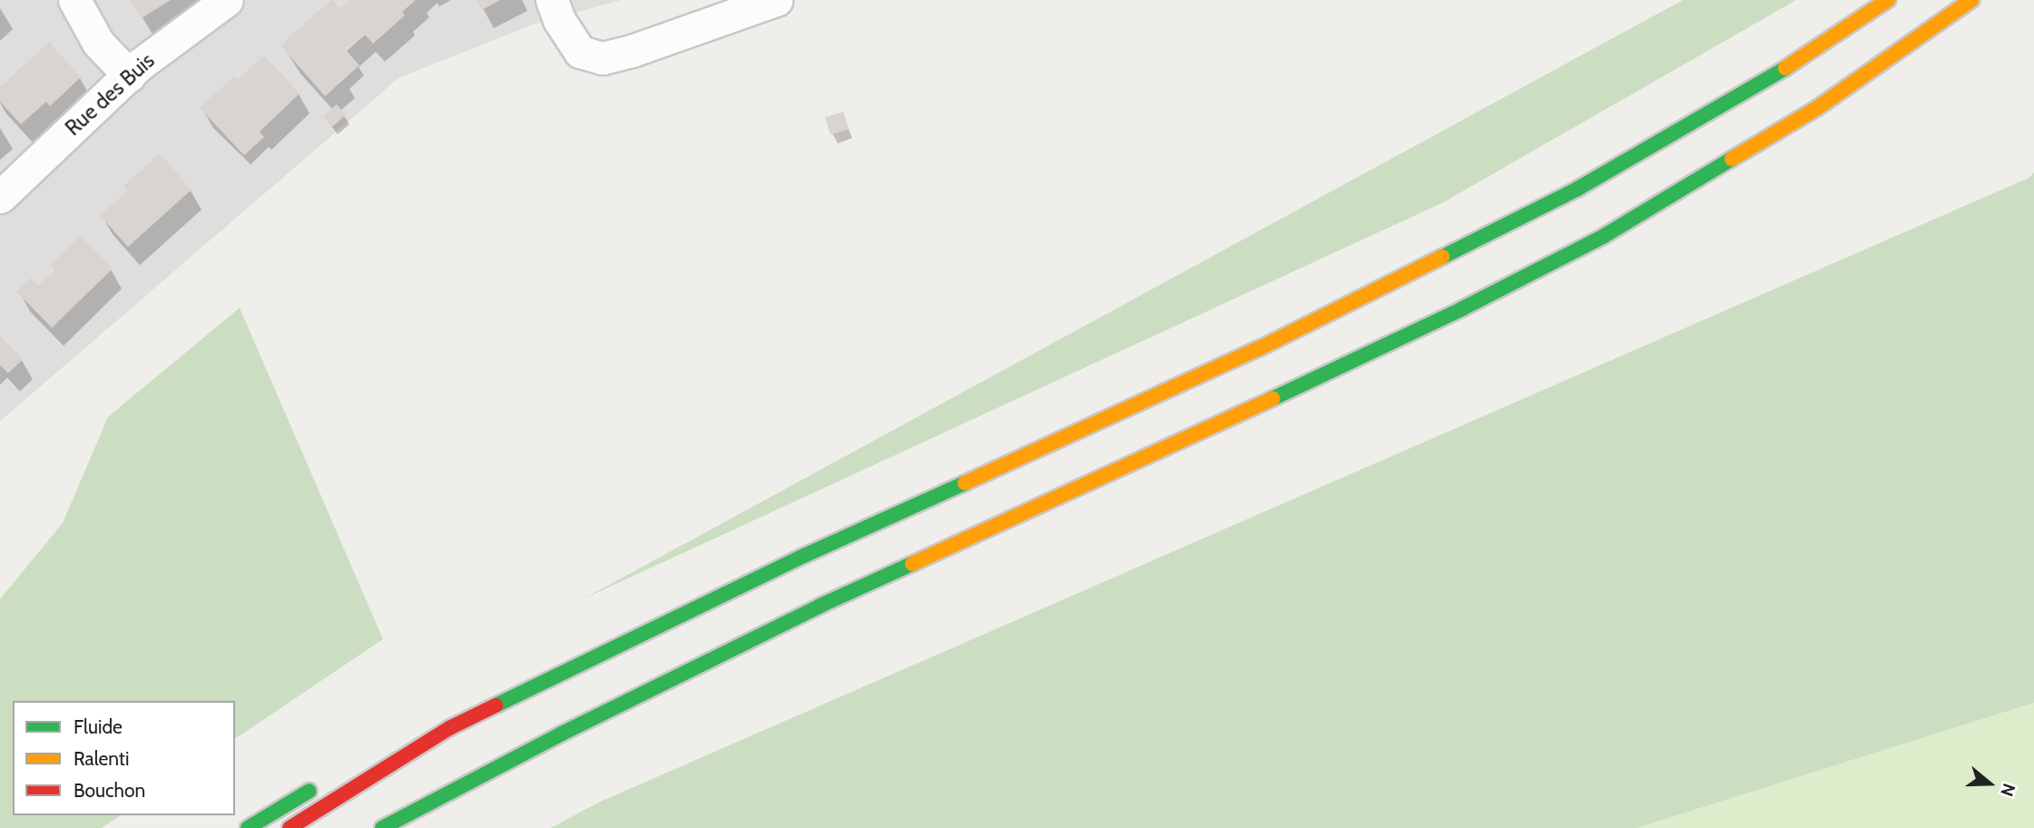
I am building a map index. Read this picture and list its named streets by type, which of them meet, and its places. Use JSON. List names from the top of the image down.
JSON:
{
  "streets": {
    "street": ["Rue des Buis"]
  },
  "legend": ["Fluide", "Ralenti", "Bouchon"],
  "north": "right"
}
